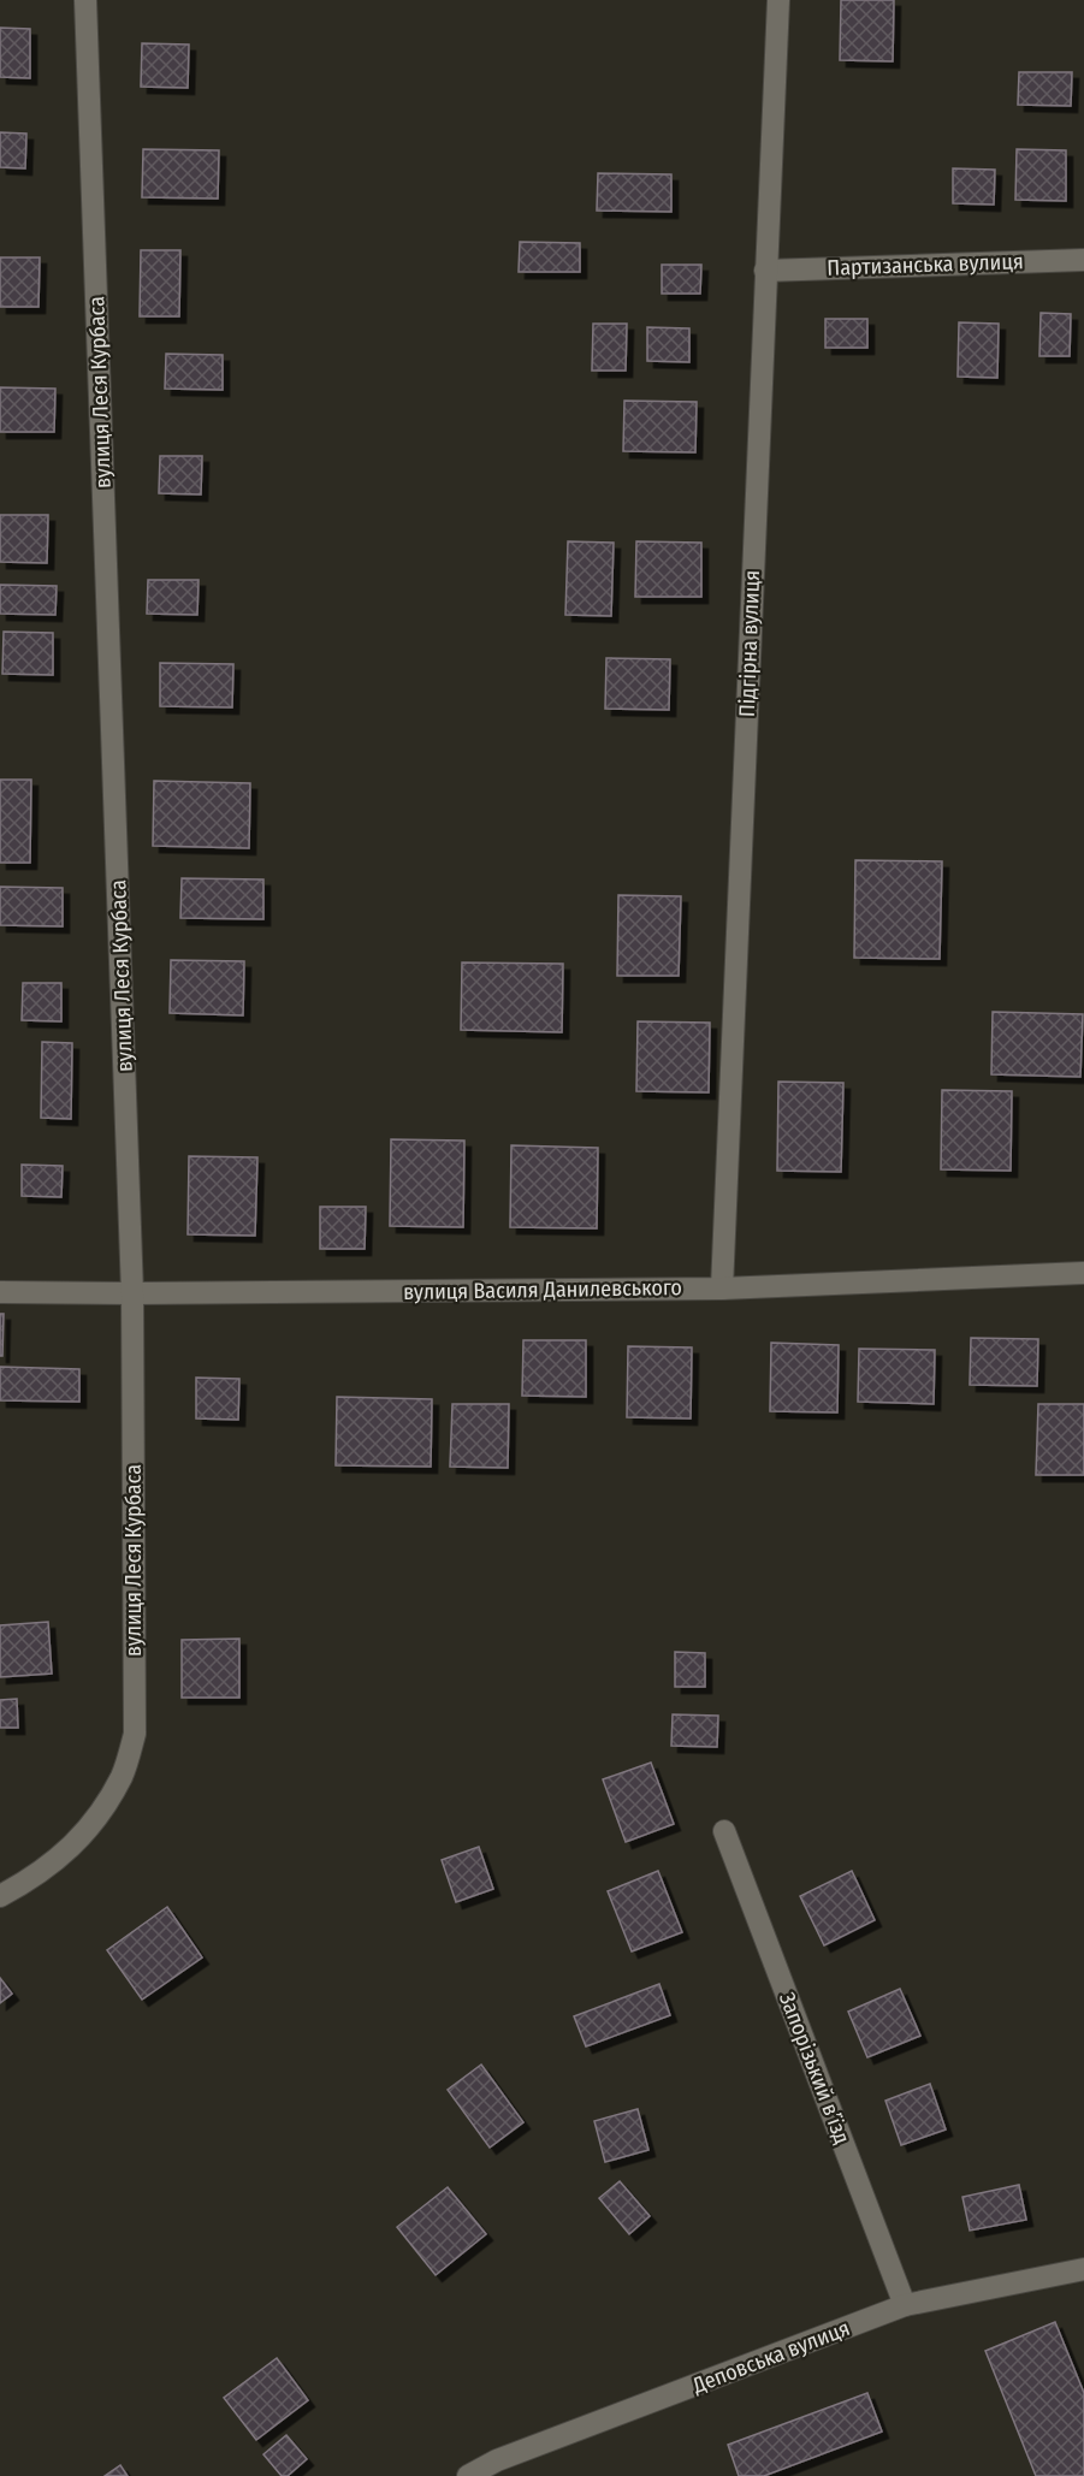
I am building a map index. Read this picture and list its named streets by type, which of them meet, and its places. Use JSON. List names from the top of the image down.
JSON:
{
  "streets": {
    "street": [
      "Партизанська вулиця",
      "вулиця Леся Курбаса",
      "Підгірна вулиця",
      "вулиця Василя Данилевського",
      "Запорізький вʼїзд",
      "Деповська вулиця"
    ]
  },
  "crossings": [
    ["Партизанська вулиця", "Підгірна вулиця"],
    ["вулиця Леся Курбаса", "вулиця Василя Данилевського"],
    ["Підгірна вулиця", "вулиця Василя Данилевського"],
    ["Запорізький вʼїзд", "Деповська вулиця"]
  ]
}
